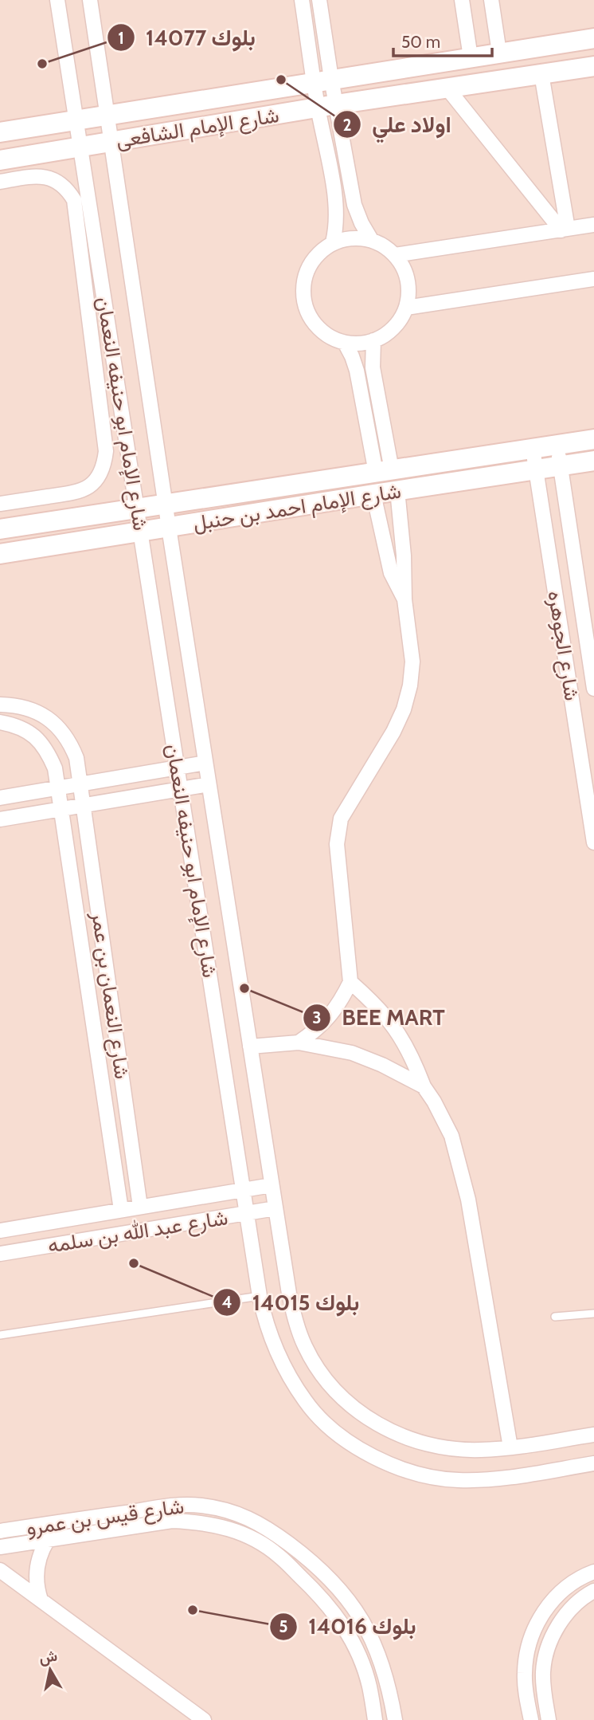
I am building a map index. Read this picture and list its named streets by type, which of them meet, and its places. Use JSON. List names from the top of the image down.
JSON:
{
  "streets": {
    "street": [
      "شارع الإمام الشافعى",
      "شارع الإمام ابو حنيفه النعمان",
      "شارع الإمام احمد بن حنبل",
      "شارع الجوهره",
      "شارع النعمان بن عمر",
      "شارع عبد الله بن سلمه",
      "شارع قيس بن عمرو"
    ]
  },
  "crossings": [
    ["شارع الإمام الشافعى", "شارع الإمام ابو حنيفه النعمان"],
    ["شارع الإمام ابو حنيفه النعمان", "شارع الإمام احمد بن حنبل"],
    ["شارع الإمام ابو حنيفه النعمان", "شارع عبد الله بن سلمه"],
    ["شارع الإمام احمد بن حنبل", "شارع الجوهره"],
    ["شارع النعمان بن عمر", "شارع عبد الله بن سلمه"]
  ],
  "places": [
    "بلوك 14077",
    "اولاد علي",
    "BEE MART",
    "بلوك 14015",
    "بلوك 14016"
  ],
  "scale_bar": "50 m",
  "north": "top"
}
